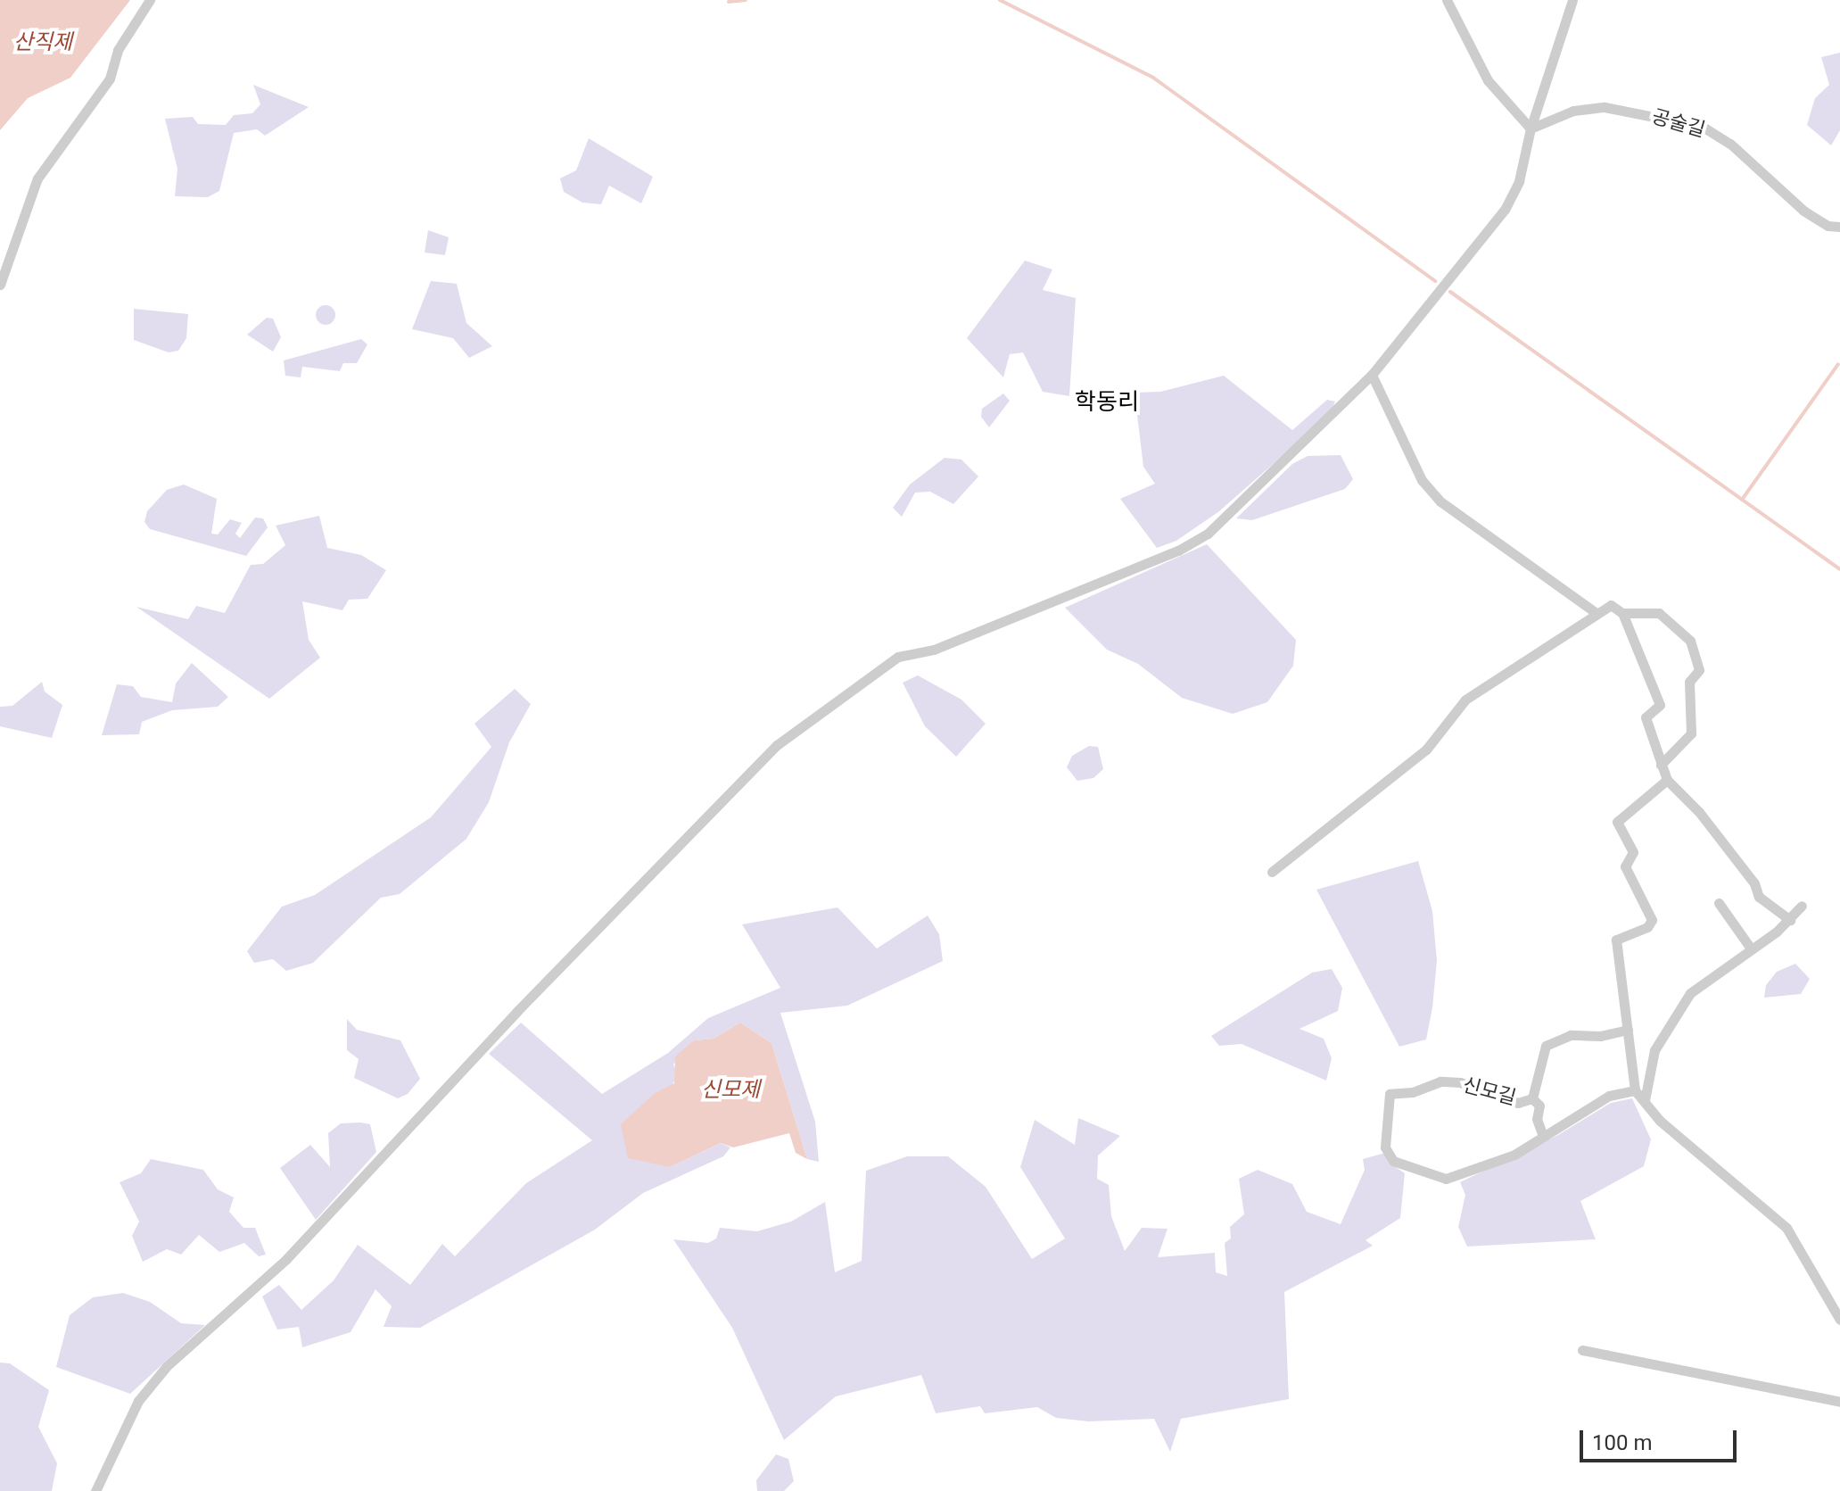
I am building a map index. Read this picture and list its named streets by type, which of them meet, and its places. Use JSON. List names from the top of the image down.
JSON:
{
  "streets": {
    "street": ["공술길", "신모길"]
  },
  "districts": ["학동리"],
  "water": ["산직제", "신모제"],
  "scale_bar": "100 m"
}
